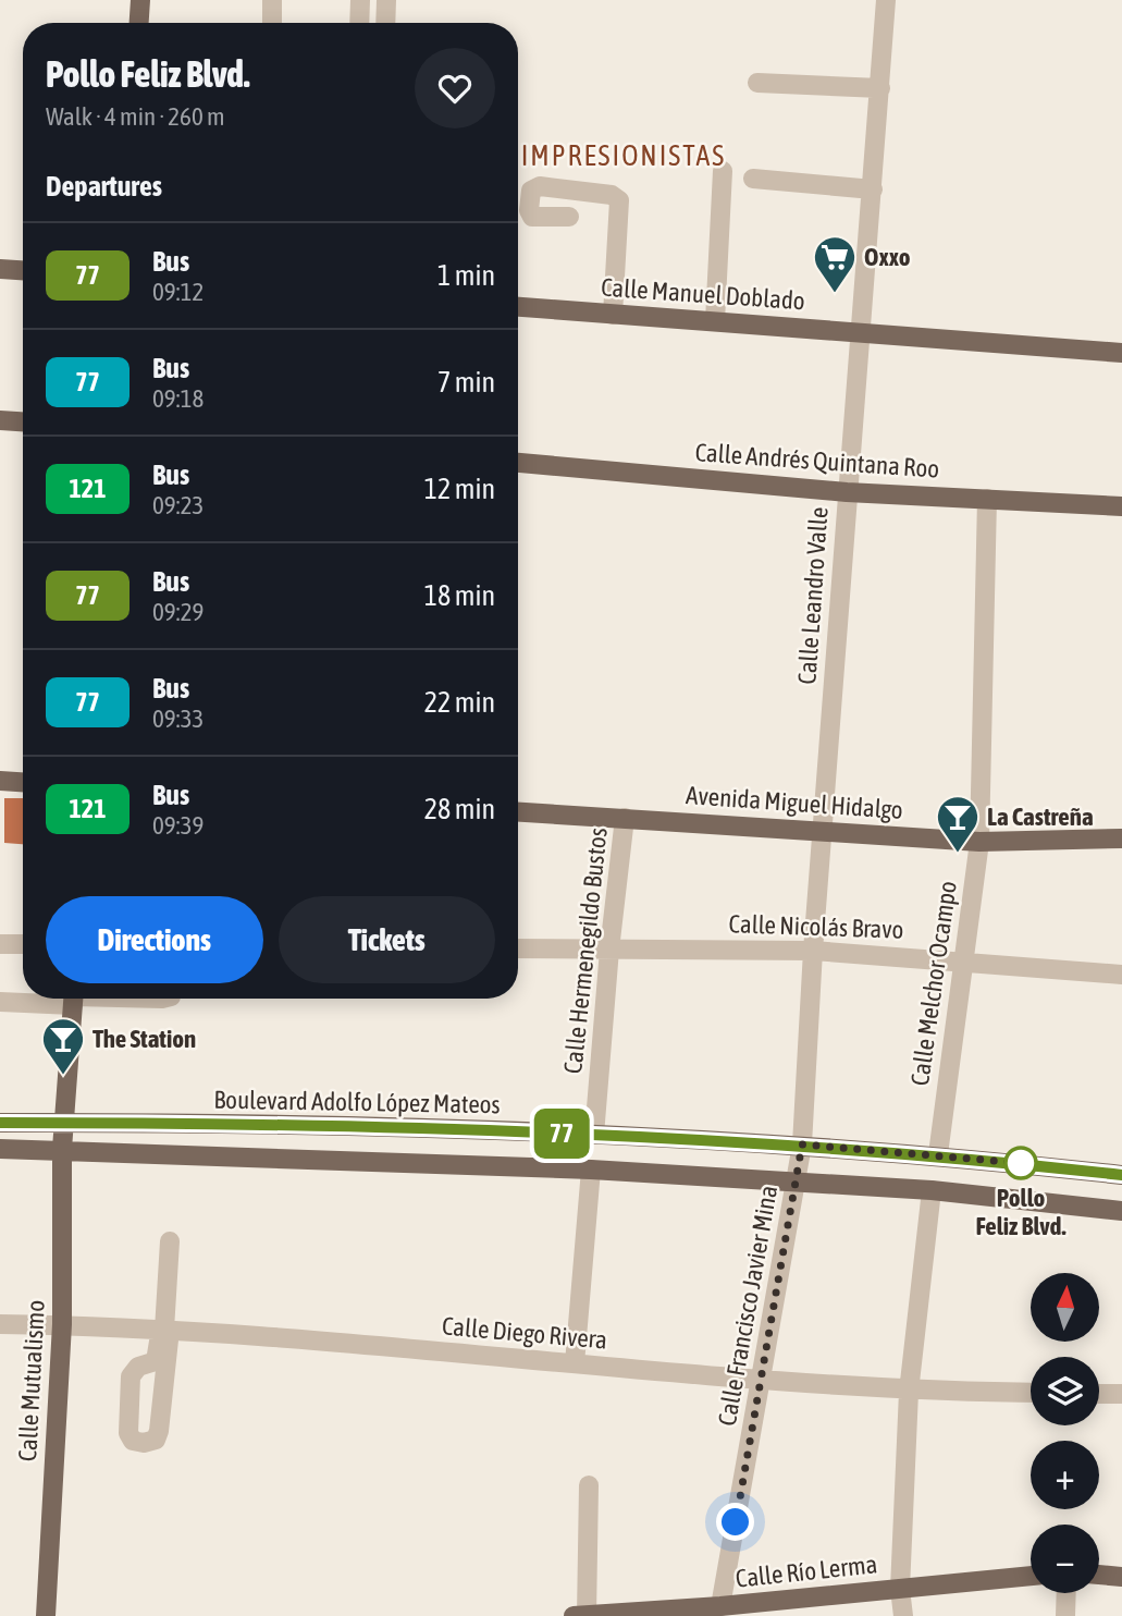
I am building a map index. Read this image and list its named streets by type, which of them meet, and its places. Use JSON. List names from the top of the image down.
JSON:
{
  "streets": {
    "main road": [
      "Calle Manuel Doblado",
      "Calle Andrés Quintana Roo",
      "Avenida Miguel Hidalgo",
      "Boulevard Adolfo López Mateos",
      "Calle Mutualismo",
      "Calle Río Lerma"
    ],
    "street": [
      "Calle Leandro Valle",
      "Calle Nicolás Bravo",
      "Calle Hermenegildo Bustos",
      "Calle Melchor Ocampo",
      "Calle Francisco Javier Mina",
      "Calle Diego Rivera"
    ]
  },
  "crossings": [
    ["Calle Manuel Doblado", "Calle Leandro Valle"],
    ["Calle Andrés Quintana Roo", "Calle Leandro Valle"],
    ["Calle Andrés Quintana Roo", "Calle Melchor Ocampo"],
    ["Calle Leandro Valle", "Avenida Miguel Hidalgo"],
    ["Calle Leandro Valle", "Calle Francisco Javier Mina"],
    ["Avenida Miguel Hidalgo", "Calle Hermenegildo Bustos"],
    ["Avenida Miguel Hidalgo", "Calle Melchor Ocampo"],
    ["Avenida Miguel Hidalgo", "Calle Francisco Javier Mina"],
    ["Calle Nicolás Bravo", "Calle Hermenegildo Bustos"],
    ["Calle Nicolás Bravo", "Calle Melchor Ocampo"],
    ["Calle Nicolás Bravo", "Calle Francisco Javier Mina"],
    ["Calle Hermenegildo Bustos", "Boulevard Adolfo López Mateos"],
    ["Calle Melchor Ocampo", "Boulevard Adolfo López Mateos"],
    ["Boulevard Adolfo López Mateos", "Calle Francisco Javier Mina"],
    ["Boulevard Adolfo López Mateos", "Calle Mutualismo"],
    ["Calle Francisco Javier Mina", "Calle Diego Rivera"],
    ["Calle Francisco Javier Mina", "Calle Río Lerma"],
    ["Calle Diego Rivera", "Calle Mutualismo"]
  ],
  "districts": ["IMPRESIONISTAS"],
  "places": {
    "supermarket": ["Oxxo"],
    "bar": ["La Castreña", "The Station"],
    "other": ["Pollo Feliz Blvd."]
  },
  "lines": ["bus line 77"],
  "north": "top",
  "page": {
    "on_map": "77",
    "heading": [
      ["Pollo Feliz Blvd.", "Walk · 4 min · 260 m"],
      "Departures"
    ],
    "list": [
      {
        "mark": "77",
        "name": "Bus",
        "note": "09:12",
        "value": "1 min"
      },
      {
        "mark": "77",
        "name": "Bus",
        "note": "09:18",
        "value": "7 min"
      },
      {
        "mark": "121",
        "name": "Bus",
        "note": "09:23",
        "value": "12 min"
      },
      {
        "mark": "77",
        "name": "Bus",
        "note": "09:29",
        "value": "18 min"
      },
      {
        "mark": "77",
        "name": "Bus",
        "note": "09:33",
        "value": "22 min"
      },
      {
        "mark": "121",
        "name": "Bus",
        "note": "09:39",
        "value": "28 min"
      }
    ],
    "buttons": ["Directions", "Tickets"],
    "map_buttons": ["+", "−"]
  }
}
